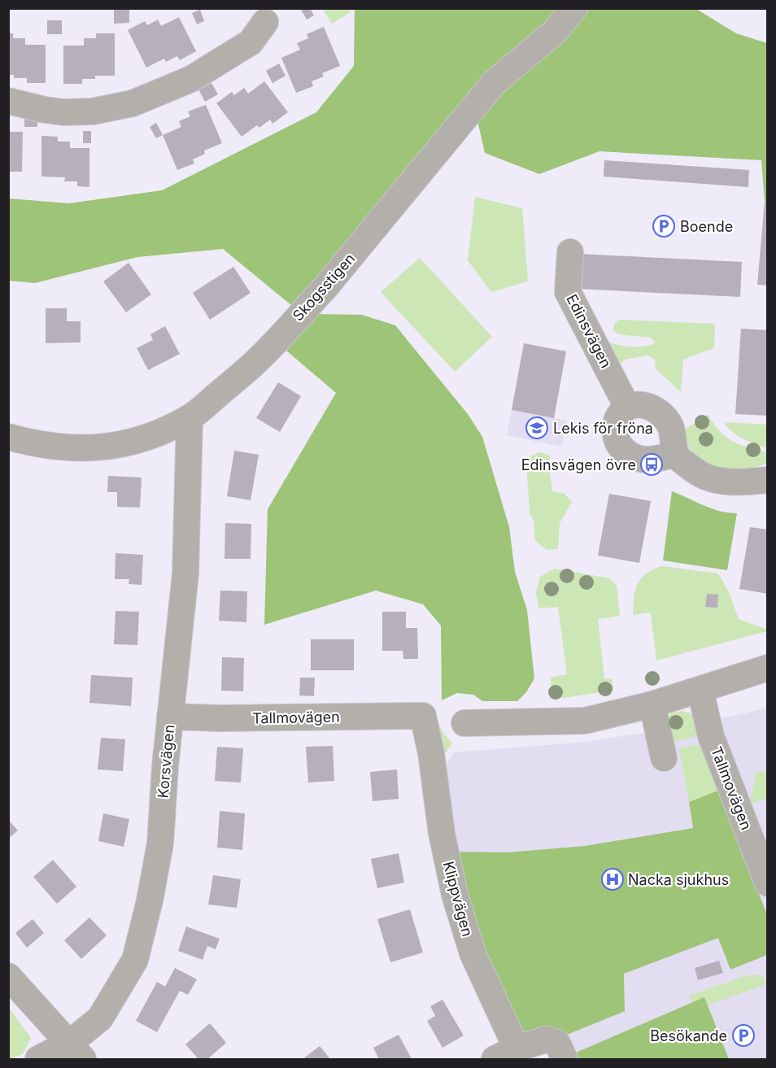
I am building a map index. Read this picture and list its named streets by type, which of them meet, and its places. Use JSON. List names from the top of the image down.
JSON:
{
  "streets": {
    "street": [
      "Skogsstigen",
      "Edinsvägen",
      "Tallmovägen",
      "Korsvägen",
      "Klippvägen"
    ]
  },
  "crossings": [
    ["Skogsstigen", "Korsvägen"],
    ["Tallmovägen", "Korsvägen"],
    ["Tallmovägen", "Klippvägen"]
  ],
  "places": {
    "parking": ["Boende", "Besökande"],
    "school or university": ["Lekis för fröna"],
    "bus stop": ["Edinsvägen övre"],
    "hospital": ["Nacka sjukhus"]
  }
}
